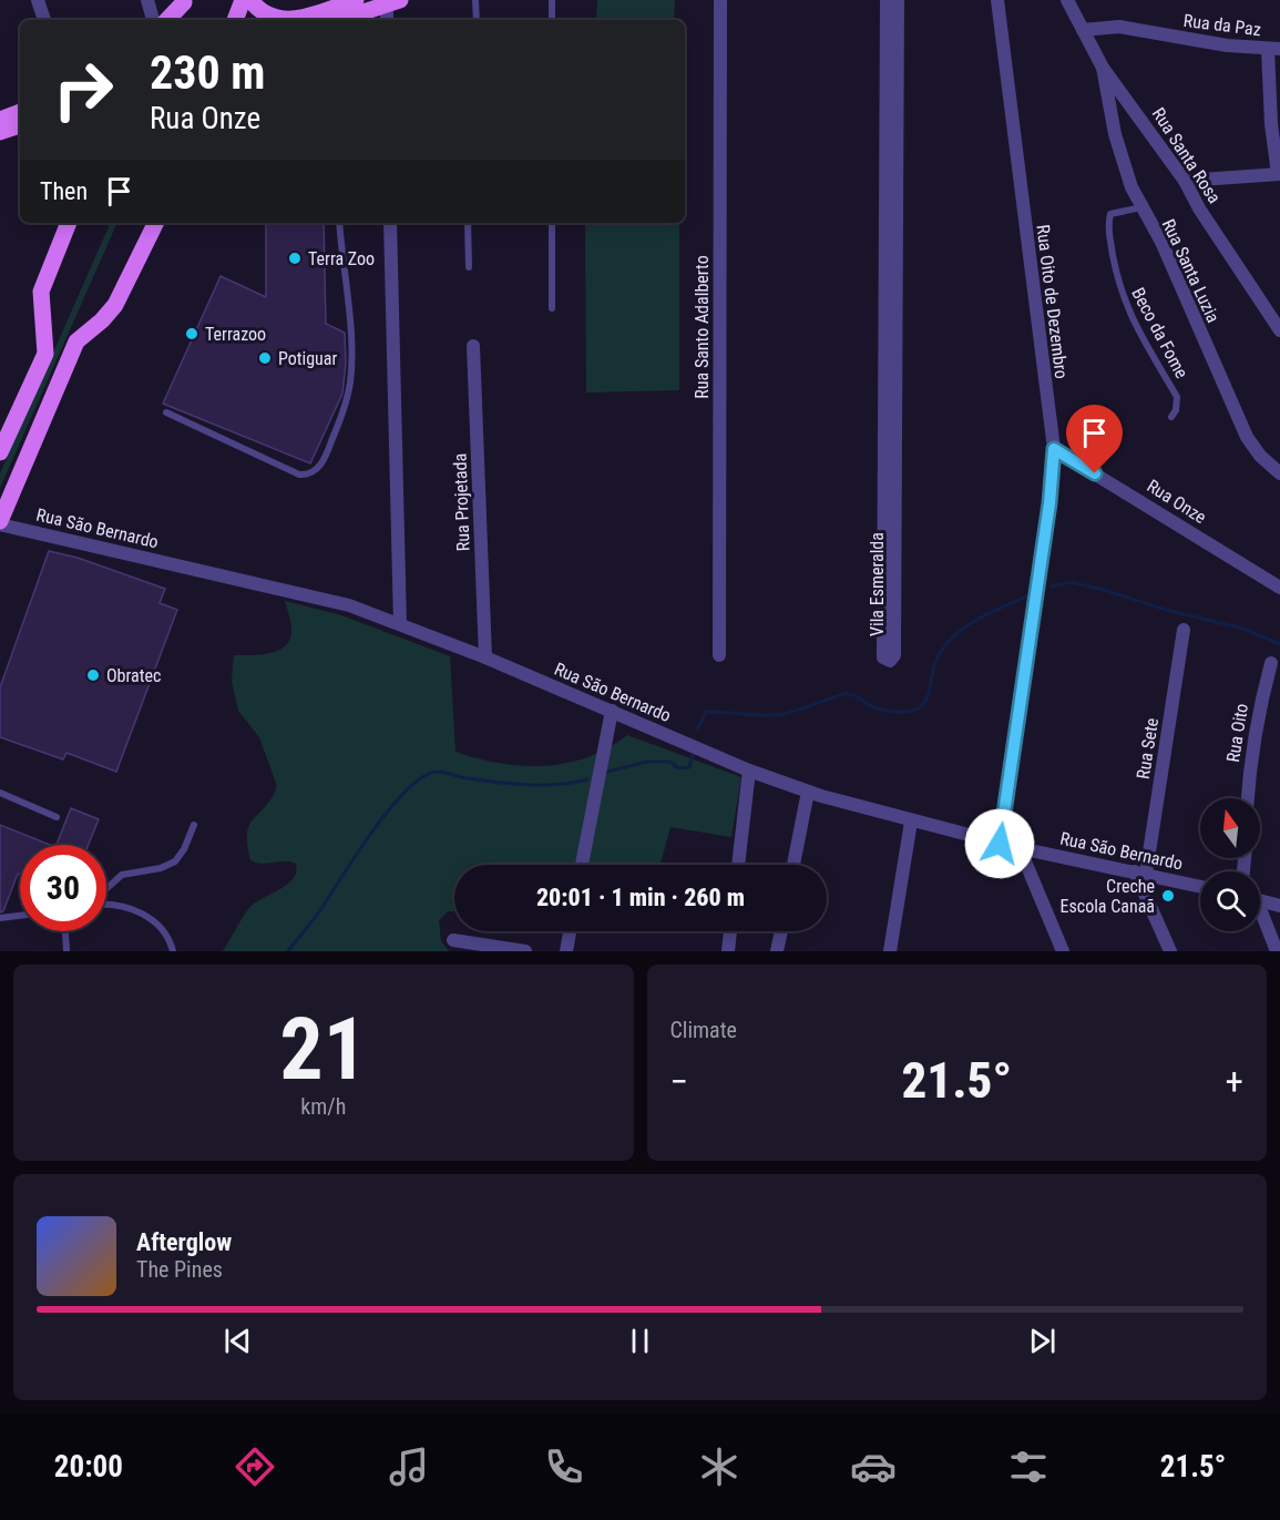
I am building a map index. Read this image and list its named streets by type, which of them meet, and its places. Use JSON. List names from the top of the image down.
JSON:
{
  "streets": {
    "street": [
      "Rua da Paz",
      "Rua Santa Rosa",
      "Rua Santa Luzia",
      "Rua Oito de Dezembro",
      "Rua Santo Adalberto",
      "Rua Onze",
      "Rua Projetada",
      "Rua São Bernardo",
      "Vila Esmeralda",
      "Rua Oito",
      "Rua Sete"
    ],
    "lane": ["Beco da Fome"]
  },
  "crossings": [
    ["Rua da Paz", "Rua Santa Rosa"],
    ["Rua Santa Rosa", "Rua Santa Luzia"],
    ["Rua Santa Luzia", "Beco da Fome"],
    ["Rua Oito de Dezembro", "Rua Onze"],
    ["Rua Oito de Dezembro", "Rua São Bernardo"],
    ["Rua Projetada", "Rua São Bernardo"],
    ["Rua São Bernardo", "Rua Sete"]
  ],
  "places": [
    "Terra Zoo",
    "Terrazoo",
    "Potiguar",
    "Obratec",
    "Creche Escola Canaã"
  ],
  "north": "top",
  "page": {
    "turn": ["230 m", "Rua Onze"],
    "then": "Then",
    "limit": "30",
    "trip": "20:01 · 1 min · 260 m",
    "tile": [
      ["21", "km/h"],
      "Climate"
    ],
    "heat": ["−", "21.5°", "+"],
    "song": ["Afterglow", "The Pines"],
    "tabs": ["20:00", "21.5°"]
  }
}
